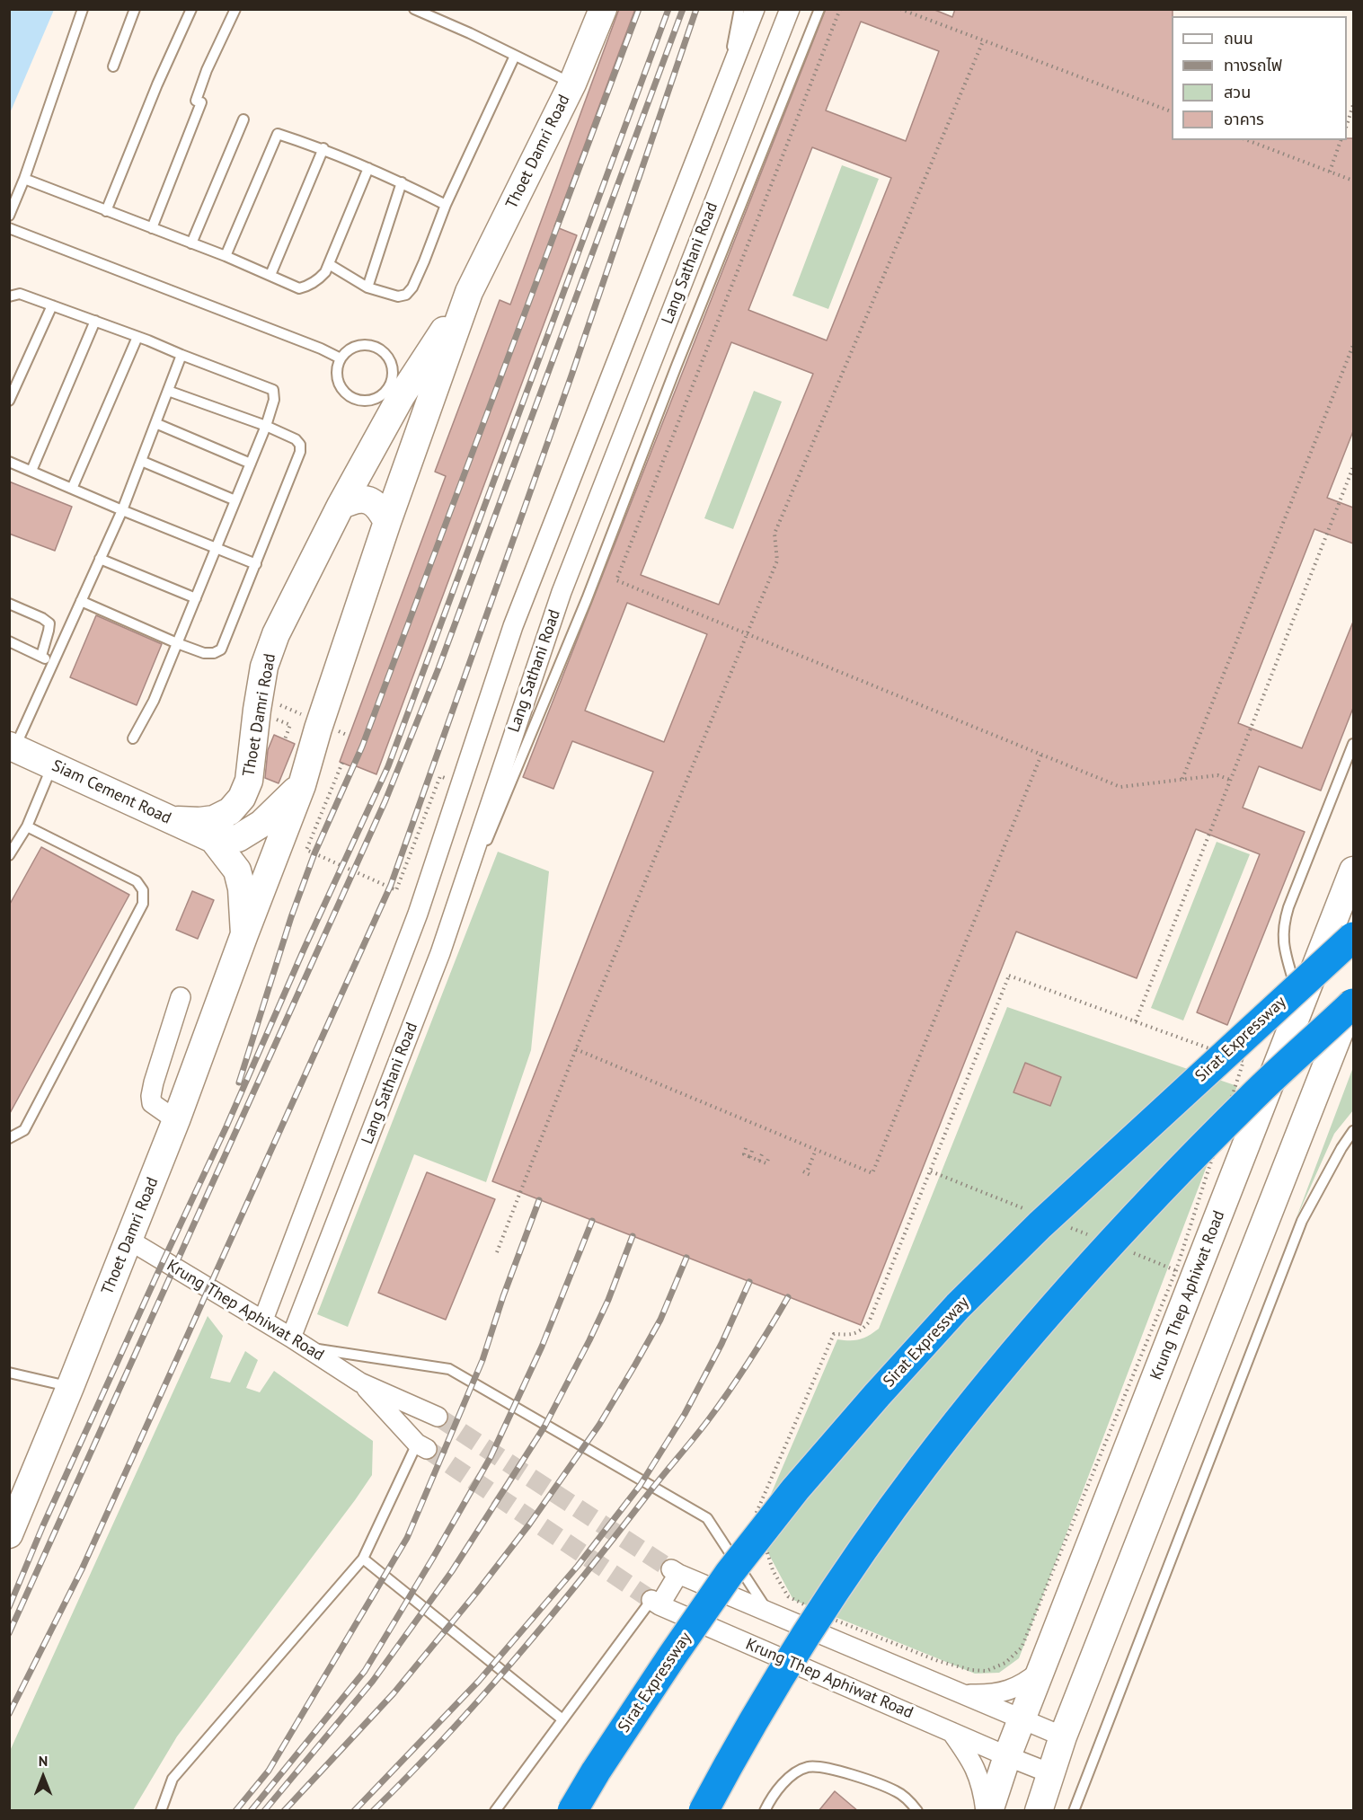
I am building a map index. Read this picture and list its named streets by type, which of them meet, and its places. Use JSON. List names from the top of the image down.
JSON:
{
  "streets": {
    "highway": ["Sirat Expressway"],
    "street": [
      "Thoet Damri Road",
      "Lang Sathani Road",
      "Siam Cement Road",
      "Krung Thep Aphiwat Road"
    ]
  },
  "crossings": [
    ["Thoet Damri Road", "Siam Cement Road"],
    ["Thoet Damri Road", "Krung Thep Aphiwat Road"],
    ["Lang Sathani Road", "Krung Thep Aphiwat Road"]
  ],
  "legend": [
    "ถนน",
    "ทางรถไฟ",
    "สวน",
    "อาคาร"
  ],
  "north": "top"
}
